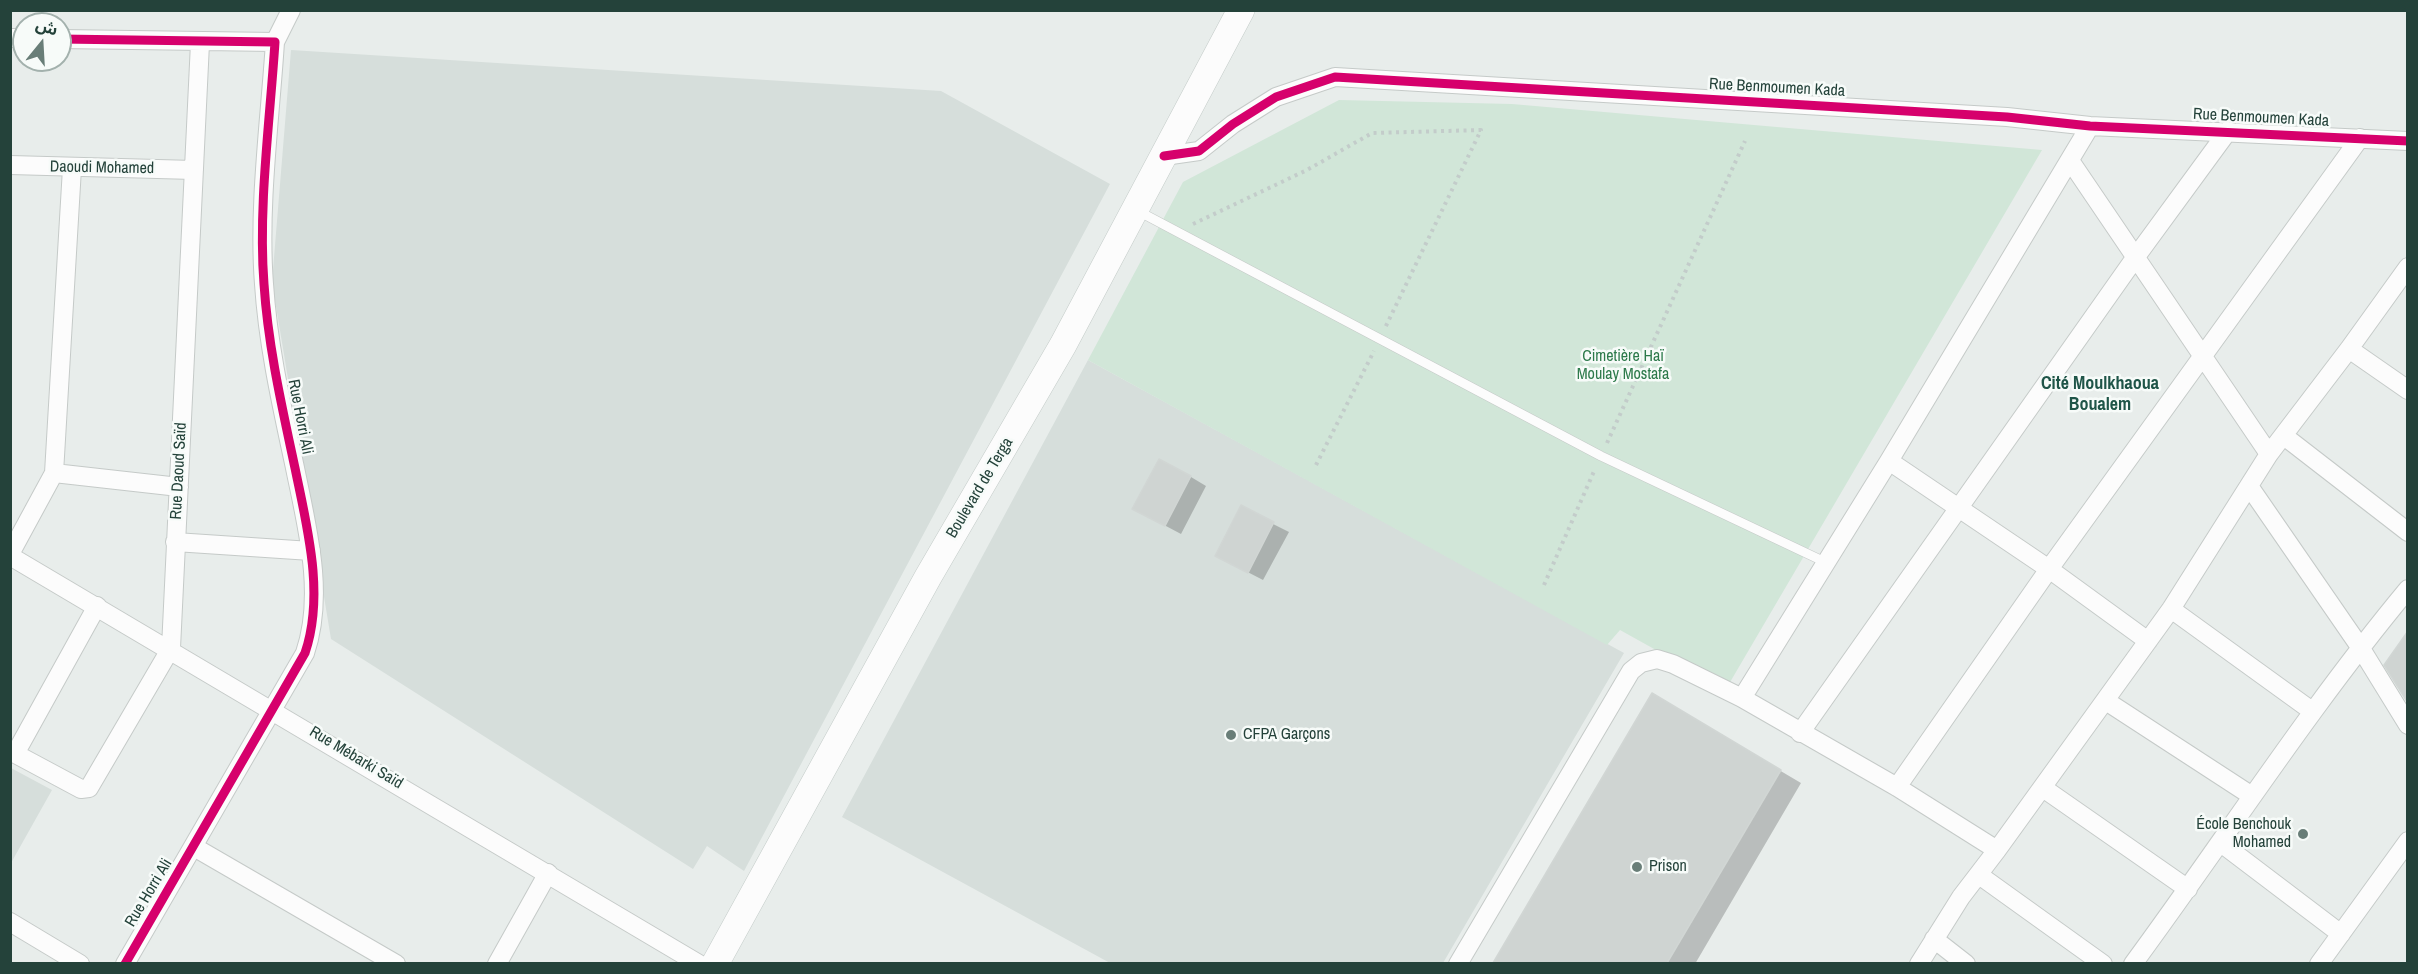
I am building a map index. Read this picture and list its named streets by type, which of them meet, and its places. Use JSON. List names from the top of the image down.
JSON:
{
  "streets": {
    "main road": ["Boulevard de Terga"],
    "street": [
      "Rue Benmoumen Kada",
      "Daoudi Mohamed",
      "Rue Horri Ali",
      "Rue Daoud Saïd",
      "Rue Mébarki Saïd"
    ]
  },
  "crossings": [
    ["Rue Benmoumen Kada", "Boulevard de Terga"],
    ["Daoudi Mohamed", "Rue Daoud Saïd"],
    ["Rue Horri Ali", "Rue Mébarki Saïd"],
    ["Rue Daoud Saïd", "Rue Mébarki Saïd"]
  ],
  "districts": ["Cité Moulkhaoua Boualem"],
  "parks": ["Cimetière Haï Moulay Mostafa"],
  "places": ["CFPA Garçons", "École Benchouk Mohamed", "Prison"],
  "north": "top"
}
